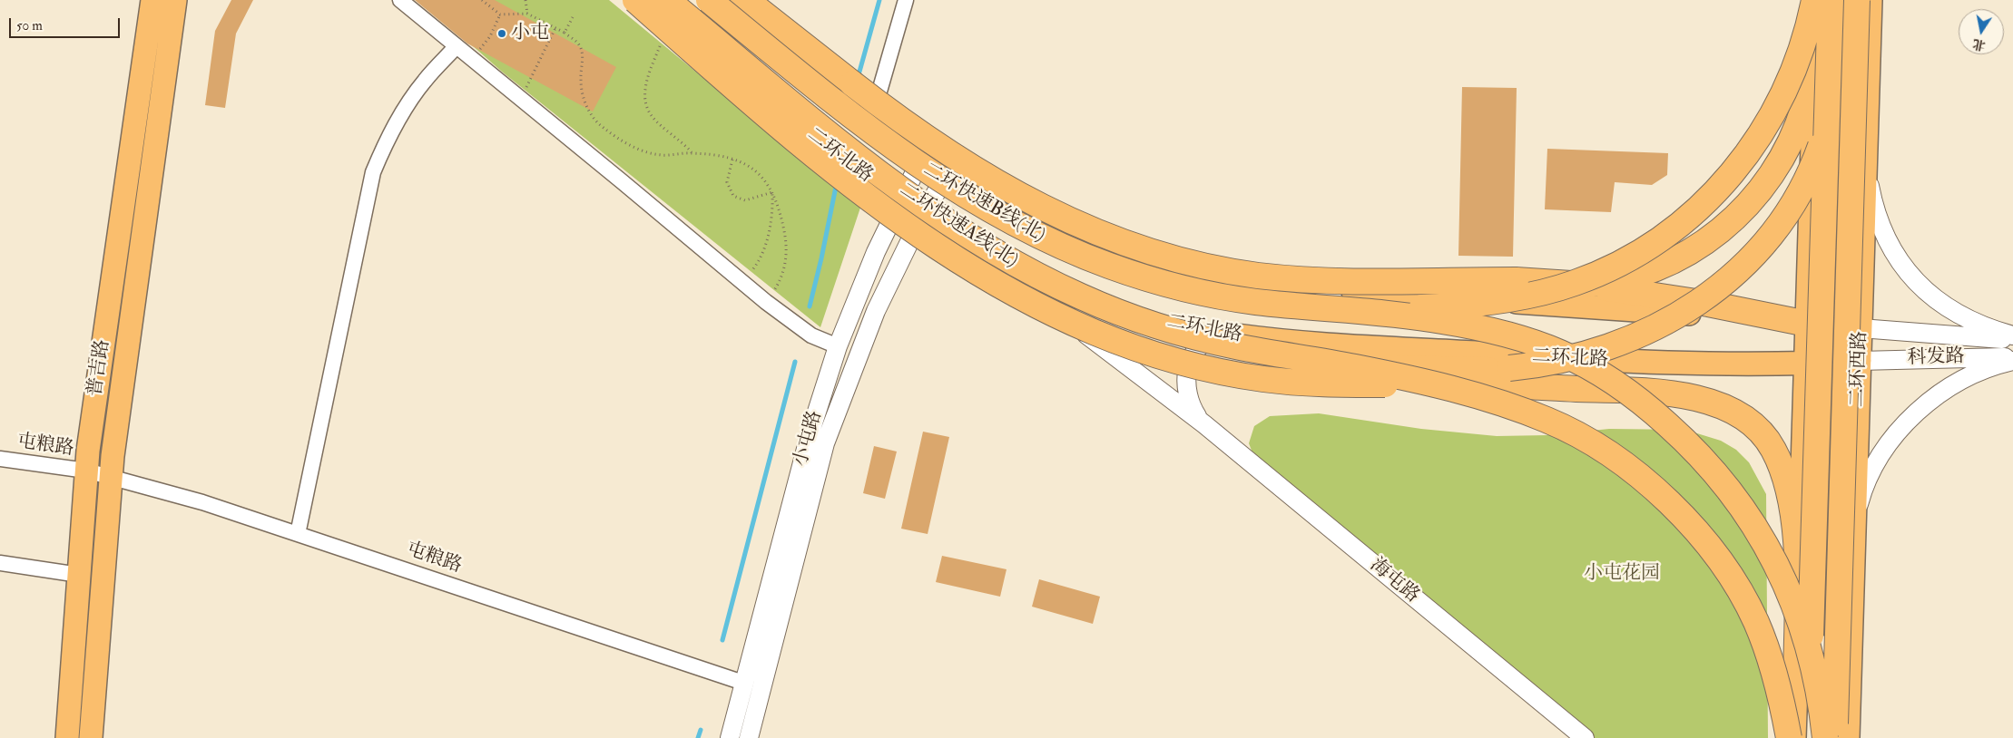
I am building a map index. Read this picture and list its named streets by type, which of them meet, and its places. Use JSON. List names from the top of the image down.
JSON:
{
  "streets": {
    "highway": ["二环快速B线(北)", "二环快速A线(北)"],
    "main road": ["二环北路", "普吉路", "二环西路"],
    "street": [
      "科发路",
      "小屯路",
      "屯粮路",
      "海屯路"
    ]
  },
  "crossings": [
    ["二环北路", "二环快速A线(北)"],
    ["二环北路", "科发路"],
    ["二环北路", "二环西路"],
    ["二环北路", "小屯路"],
    ["科发路", "二环西路"],
    ["普吉路", "屯粮路"],
    ["小屯路", "屯粮路"]
  ],
  "parks": ["小屯花园"],
  "places": ["小屯"],
  "scale_bar": "50 m",
  "north": "bottom"
}
